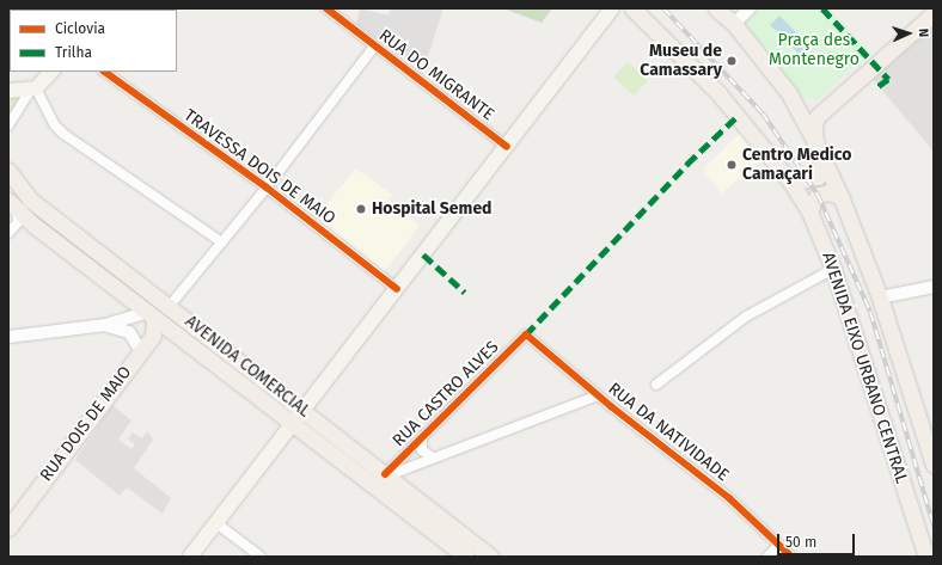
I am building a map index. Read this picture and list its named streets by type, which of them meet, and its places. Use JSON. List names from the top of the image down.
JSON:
{
  "streets": {
    "main road": ["AVENIDA COMERCIAL", "AVENIDA EIXO URBANO CENTRAL", "RUA DOIS DE MAIO"],
    "street": [
      "RUA DO MIGRANTE",
      "TRAVESSA DOIS DE MAIO",
      "RUA CASTRO ALVES",
      "RUA DA NATIVIDADE"
    ]
  },
  "crossings": [
    ["AVENIDA COMERCIAL", "RUA CASTRO ALVES"],
    ["AVENIDA COMERCIAL", "RUA DOIS DE MAIO"],
    ["RUA CASTRO ALVES", "RUA DA NATIVIDADE"]
  ],
  "parks": ["Praça des Montenegro"],
  "places": ["Museu de Camassary", "Centro Medico Camaçari", "Hospital Semed"],
  "legend": ["Ciclovia", "Trilha"],
  "scale_bar": "50 m",
  "north": "right"
}
